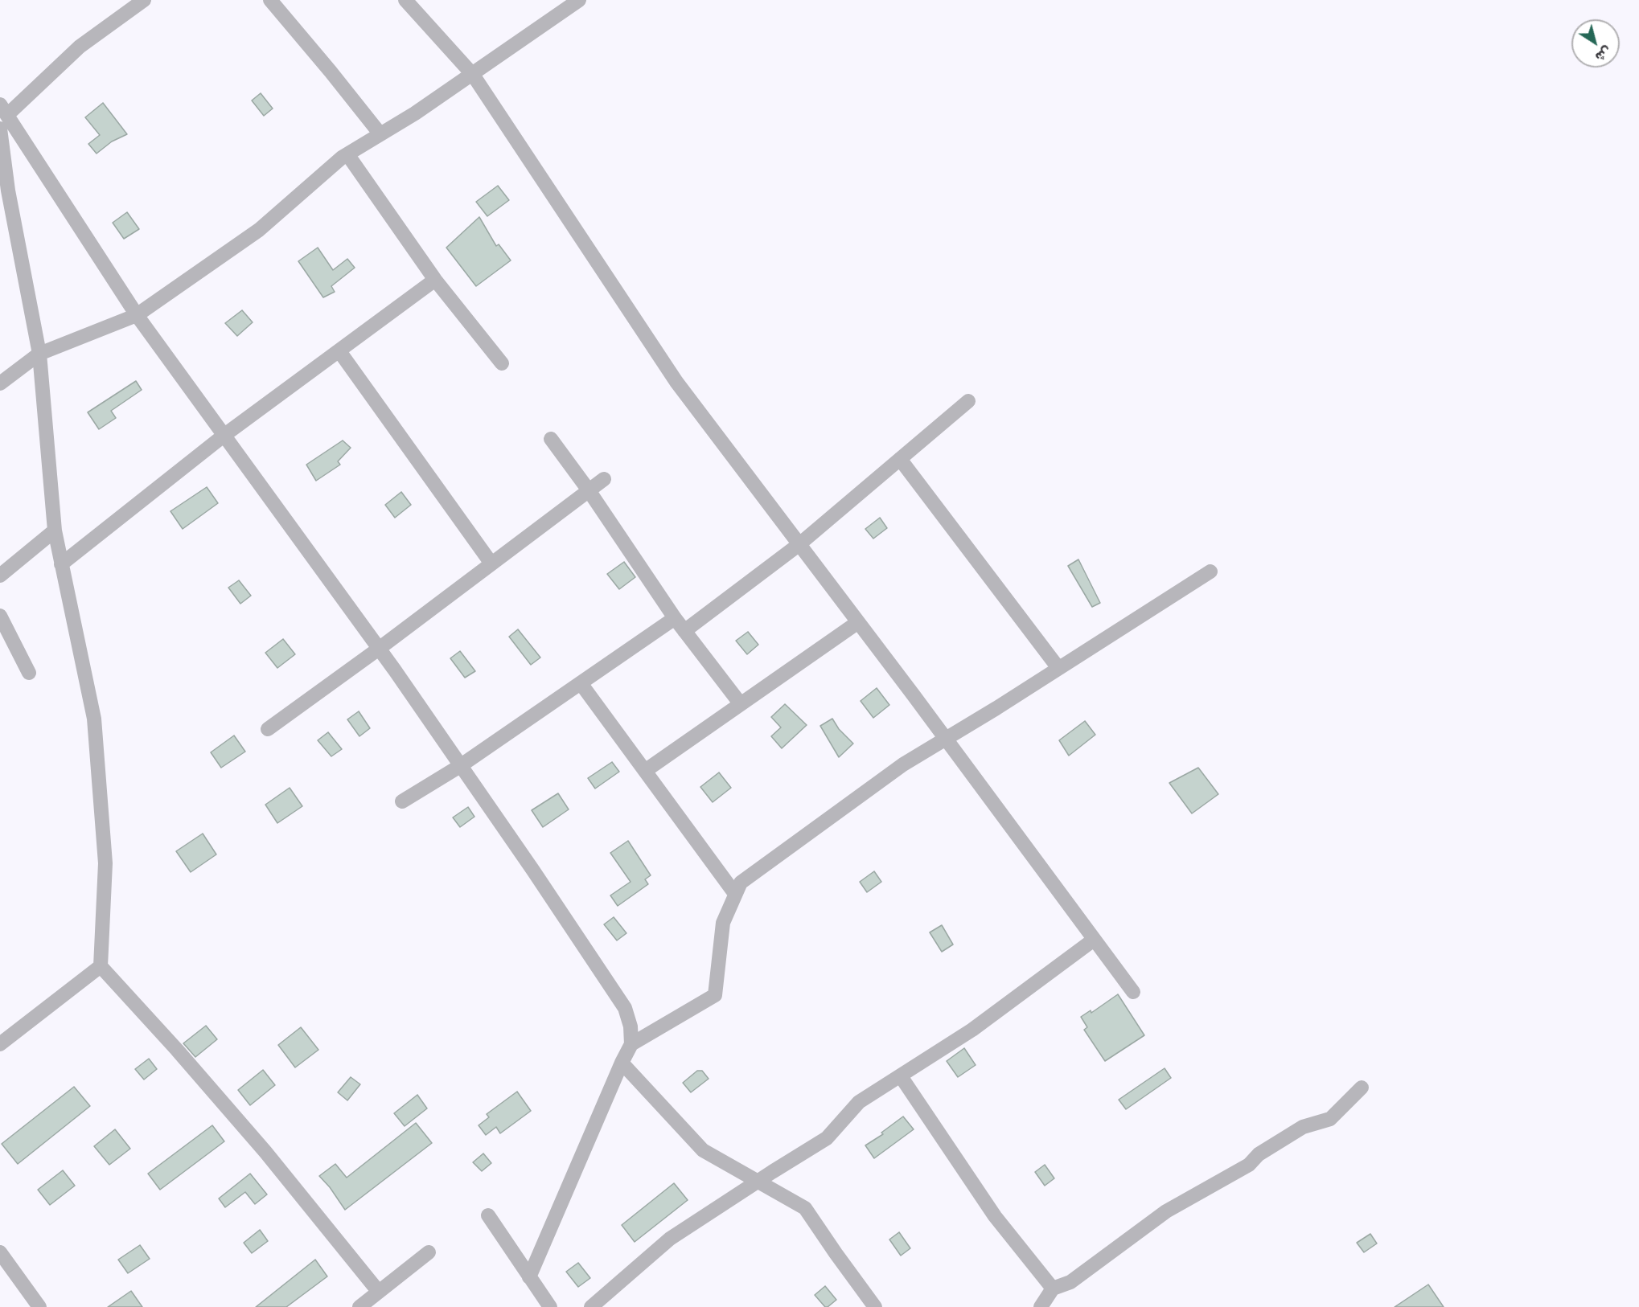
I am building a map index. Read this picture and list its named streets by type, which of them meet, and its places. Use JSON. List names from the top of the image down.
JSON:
{
  "north": "bottom right"
}
